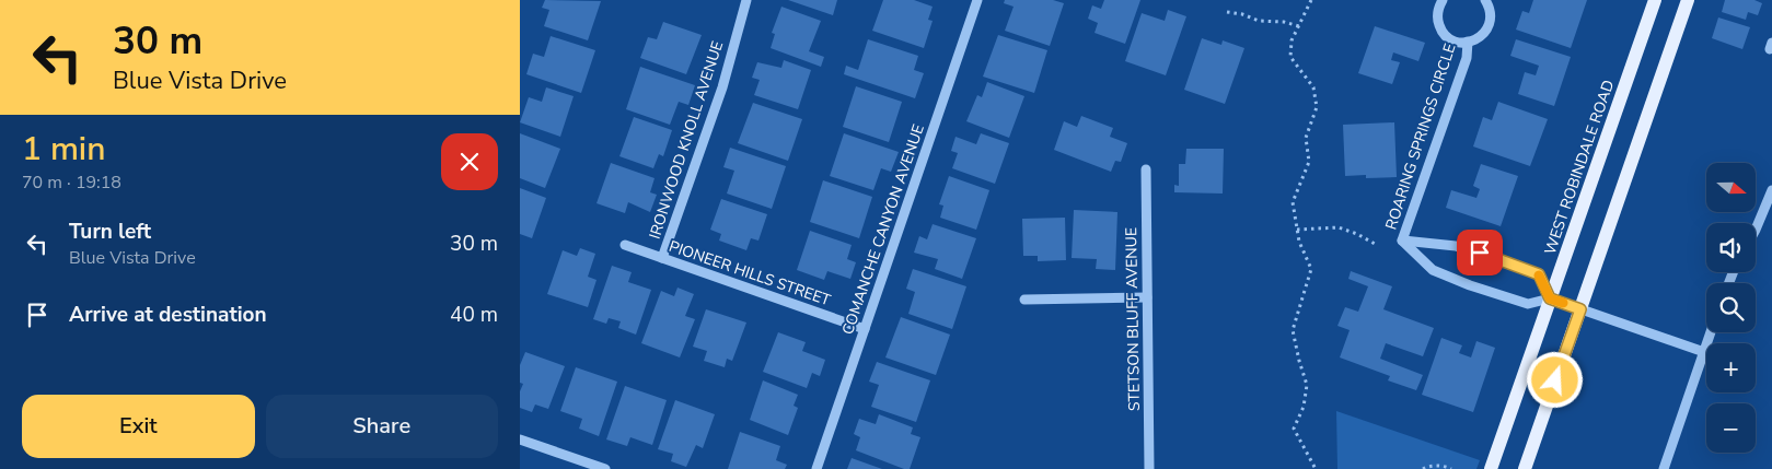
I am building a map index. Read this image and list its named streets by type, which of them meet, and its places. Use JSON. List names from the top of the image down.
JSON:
{
  "streets": {
    "main road": ["WEST ROBINDALE ROAD"],
    "street": [
      "ROARING SPRINGS CIRCLE",
      "IRONWOOD KNOLL AVENUE",
      "COMANCHE CANYON AVENUE",
      "PIONEER HILLS STREET",
      "STETSON BLUFF AVENUE"
    ]
  },
  "crossings": [
    ["IRONWOOD KNOLL AVENUE", "PIONEER HILLS STREET"],
    ["COMANCHE CANYON AVENUE", "PIONEER HILLS STREET"]
  ],
  "north": "right",
  "page": {
    "turn": ["30 m", "Blue Vista Drive"],
    "heading": ["1 min", "70 m · 19:18"],
    "map_buttons": ["+", "−"],
    "list": [
      {
        "name": "Turn left",
        "note": "Blue Vista Drive",
        "value": "30 m"
      },
      {
        "name": "Arrive at destination",
        "value": "40 m"
      }
    ],
    "buttons": ["Exit", "Share"]
  }
}
